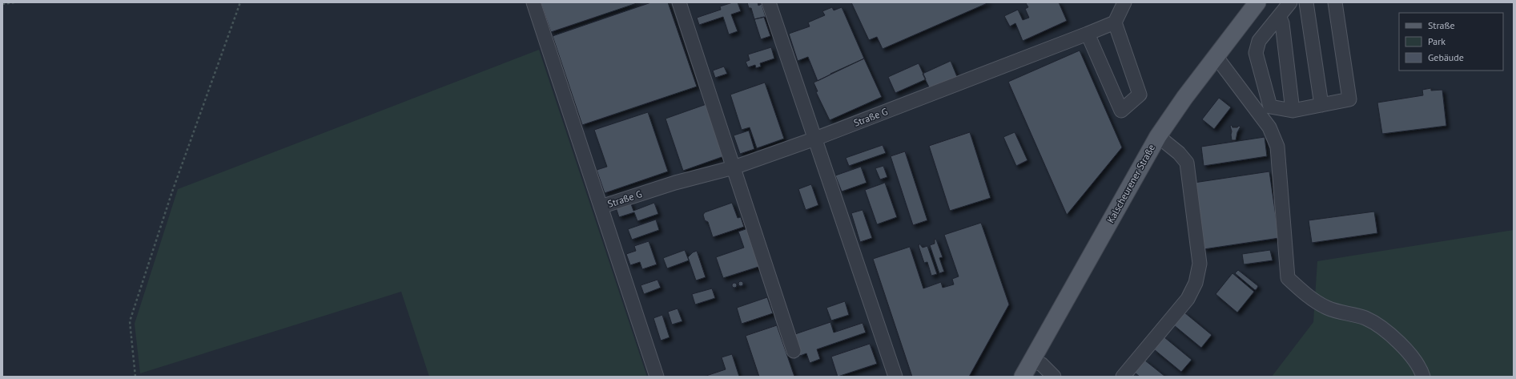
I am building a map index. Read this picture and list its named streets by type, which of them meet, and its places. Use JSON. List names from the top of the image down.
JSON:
{
  "streets": {
    "main road": ["Kalscheurener Straße"],
    "lane": ["Straße G"]
  },
  "legend": ["Straße", "Park", "Gebäude"]
}
